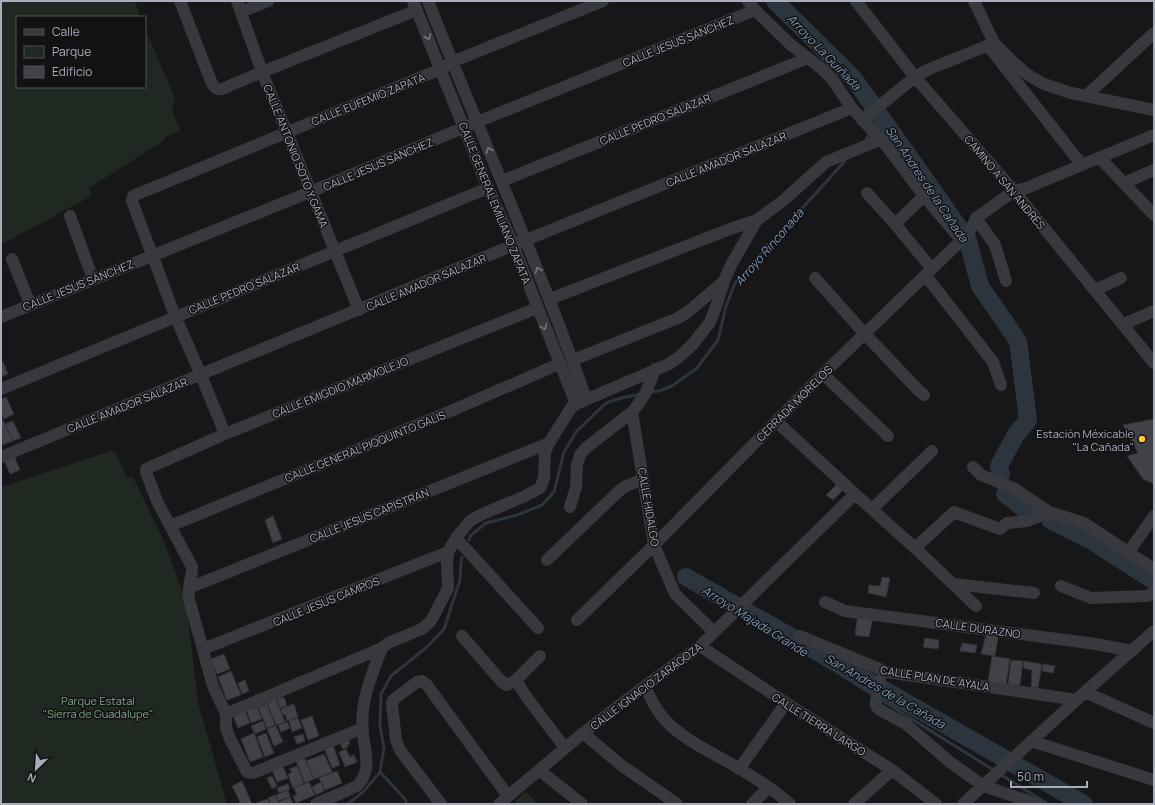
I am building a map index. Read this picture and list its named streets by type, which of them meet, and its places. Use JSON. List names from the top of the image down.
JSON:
{
  "streets": {
    "street": [
      "CALLE JESÚS SÁNCHEZ",
      "CALLE EUFEMIO ZAPATA",
      "CALLE PEDRO SALAZAR",
      "CALLE ANTONIO SOTO Y GAMA",
      "CALLE AMADOR SALAZAR",
      "CAMINO A SAN ANDRÉS",
      "CALLE GENERAL EMILIANO ZAPATA",
      "CALLE EMIGDIO MARMOLEJO",
      "CERRADA MORELOS",
      "CALLE GENERAL PIOQUINTO GALIS",
      "CALLE HIDALGO",
      "CALLE JESÚS CAPISTRAN",
      "CALLE JESÚS CAMPOS",
      "CALLE DURAZNO",
      "CALLE PLAN DE AYALA",
      "CALLE IGNACIO ZARAGOZA",
      "CALLE TIERRA LARGO"
    ]
  },
  "crossings": [
    ["CALLE JESÚS SÁNCHEZ", "CALLE EUFEMIO ZAPATA"],
    ["CALLE JESÚS SÁNCHEZ", "CALLE ANTONIO SOTO Y GAMA"],
    ["CALLE JESÚS SÁNCHEZ", "CALLE GENERAL EMILIANO ZAPATA"],
    ["CALLE EUFEMIO ZAPATA", "CALLE ANTONIO SOTO Y GAMA"],
    ["CALLE EUFEMIO ZAPATA", "CALLE GENERAL EMILIANO ZAPATA"],
    ["CALLE PEDRO SALAZAR", "CALLE ANTONIO SOTO Y GAMA"],
    ["CALLE PEDRO SALAZAR", "CALLE GENERAL EMILIANO ZAPATA"],
    ["CALLE ANTONIO SOTO Y GAMA", "CALLE AMADOR SALAZAR"],
    ["CALLE AMADOR SALAZAR", "CALLE GENERAL EMILIANO ZAPATA"],
    ["CAMINO A SAN ANDRÉS", "CERRADA MORELOS"],
    ["CALLE GENERAL EMILIANO ZAPATA", "CALLE EMIGDIO MARMOLEJO"],
    ["CALLE GENERAL EMILIANO ZAPATA", "CALLE GENERAL PIOQUINTO GALIS"],
    ["CALLE EMIGDIO MARMOLEJO", "CALLE GENERAL PIOQUINTO GALIS"],
    ["CERRADA MORELOS", "CALLE HIDALGO"],
    ["CALLE HIDALGO", "CALLE IGNACIO ZARAGOZA"],
    ["CALLE IGNACIO ZARAGOZA", "CALLE TIERRA LARGO"]
  ],
  "water": [
    "Arroyo La Guiñada",
    "San Andres de la Cañada",
    "Arroyo Rinconada",
    "Arroyo Majada Grande"
  ],
  "parks": ["Parque Estatal \"Sierra de Guadalupe\""],
  "places": ["Estación Méxicable \"La Cañada\""],
  "legend": ["Calle", "Parque", "Edificio"],
  "scale_bar": "50 m",
  "north": "bottom left"
}
